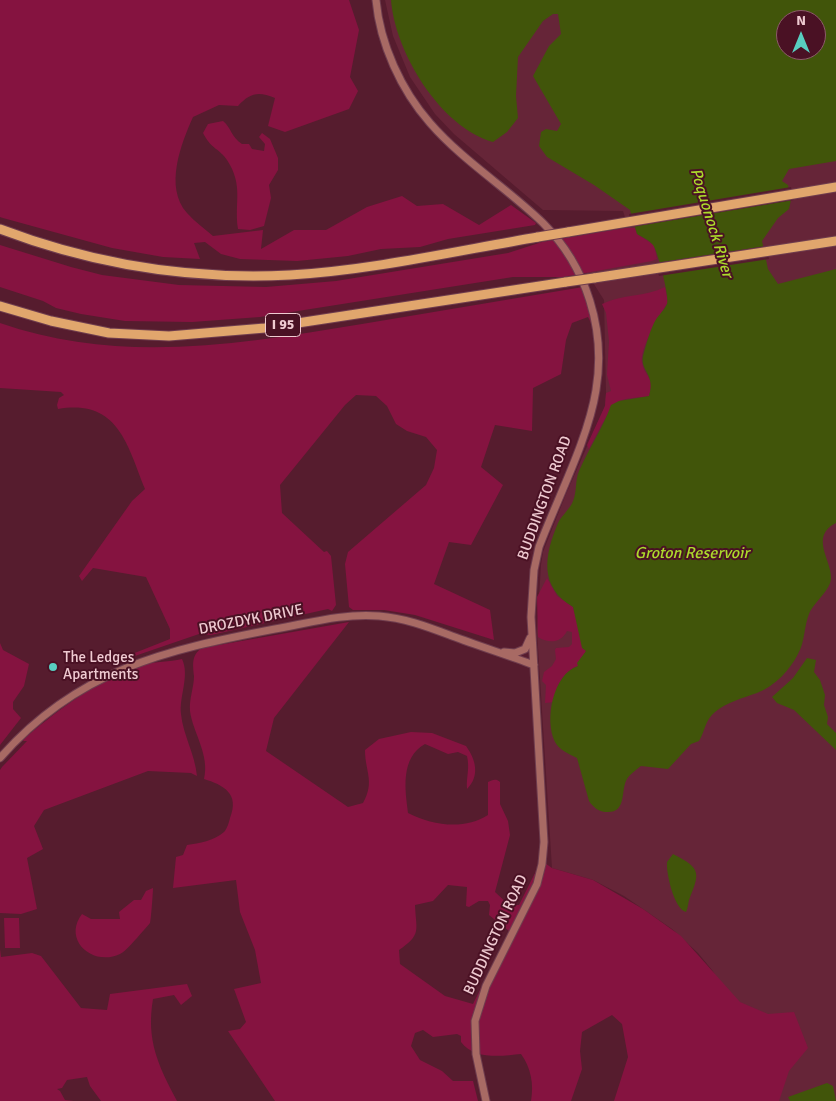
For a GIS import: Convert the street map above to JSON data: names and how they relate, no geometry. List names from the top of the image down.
{
  "streets": {
    "highway": ["I 95"],
    "street": ["BUDDINGTON ROAD", "DROZDYK DRIVE"]
  },
  "crossings": [
    ["BUDDINGTON ROAD", "DROZDYK DRIVE"]
  ],
  "water": ["Poquonock River", "Groton Reservoir"],
  "places": ["The Ledges Apartments"],
  "north": "top"
}
